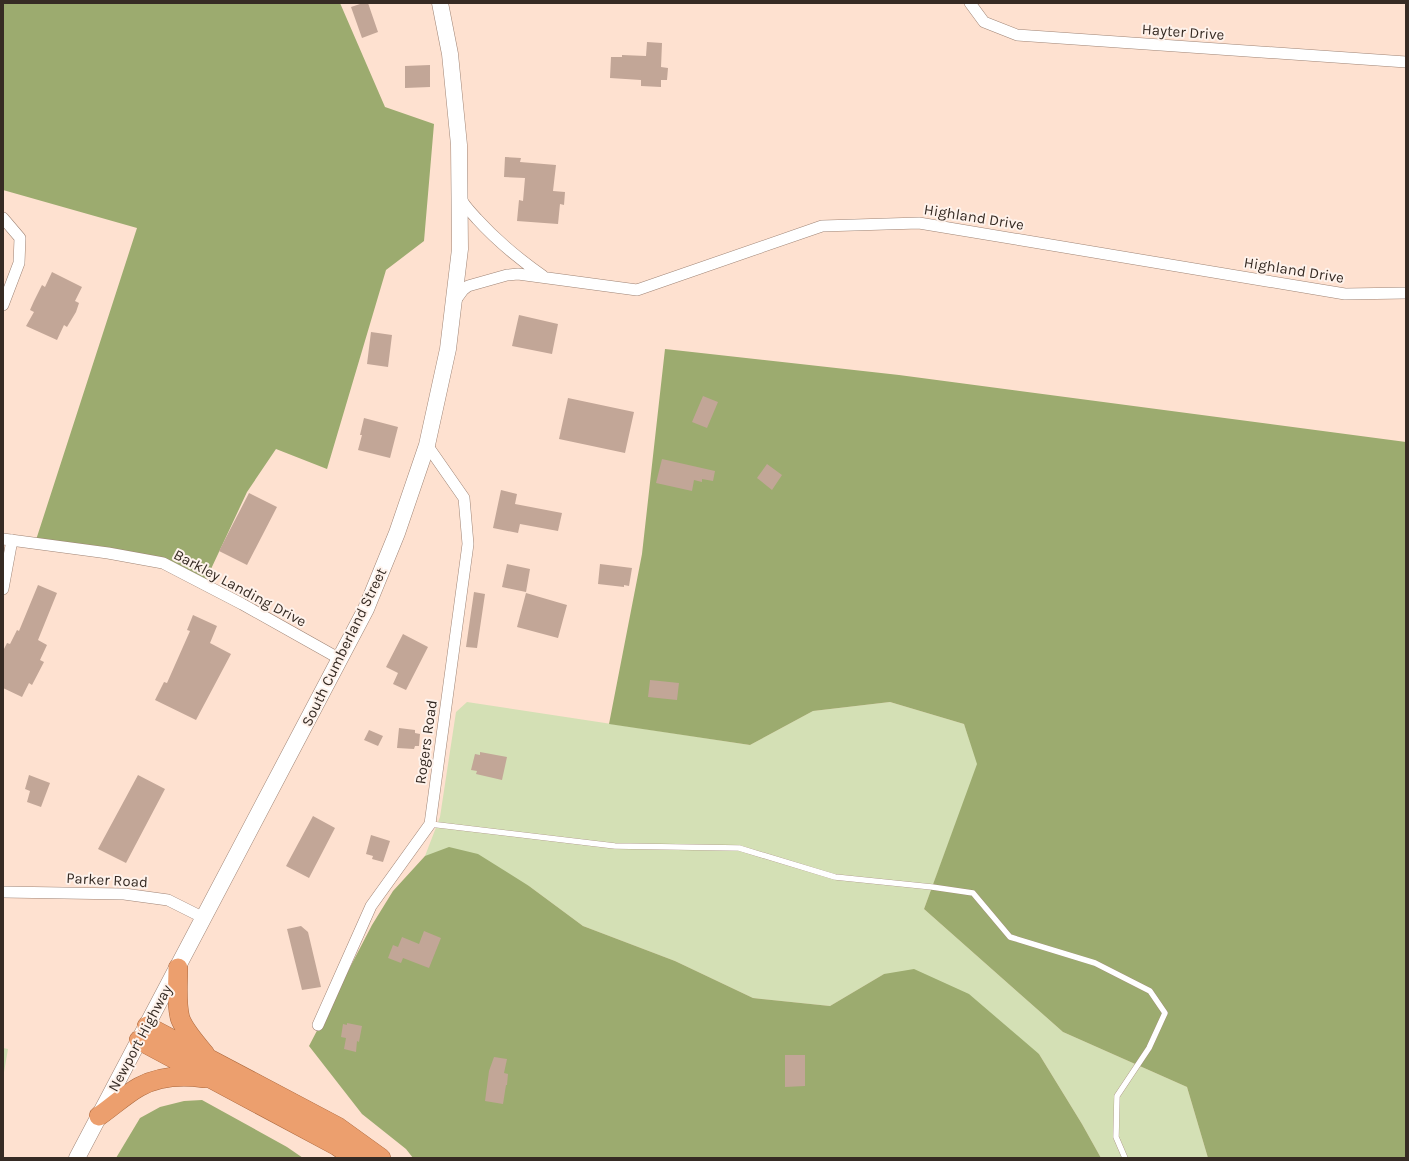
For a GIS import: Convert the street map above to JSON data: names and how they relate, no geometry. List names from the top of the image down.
{
  "streets": {
    "main road": ["South Cumberland Street", "Newport Highway"],
    "street": [
      "Hayter Drive",
      "Highland Drive",
      "Barkley Landing Drive",
      "Rogers Road",
      "Parker Road"
    ]
  },
  "crossings": [
    ["Highland Drive", "South Cumberland Street"],
    ["Barkley Landing Drive", "South Cumberland Street"],
    ["South Cumberland Street", "Rogers Road"],
    ["South Cumberland Street", "Parker Road"],
    ["South Cumberland Street", "Newport Highway"],
    ["Parker Road", "Newport Highway"]
  ]
}
